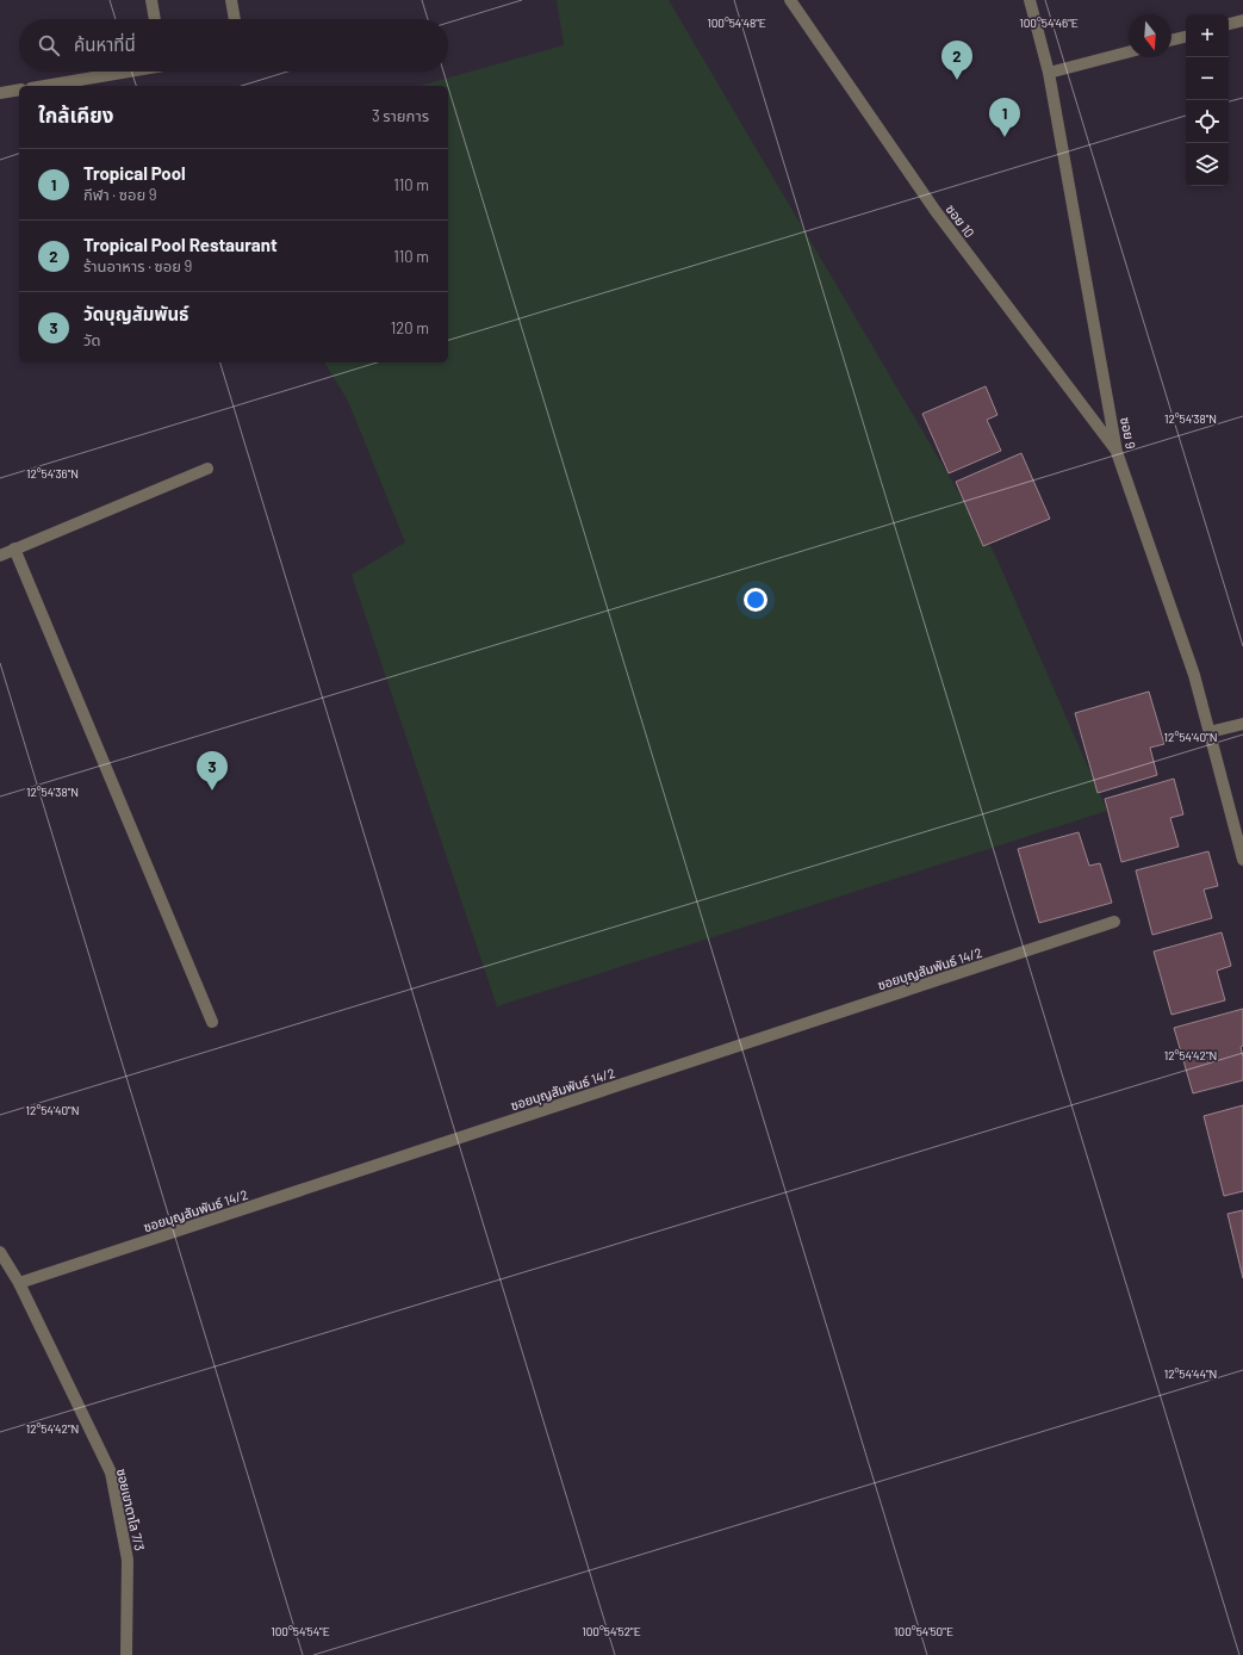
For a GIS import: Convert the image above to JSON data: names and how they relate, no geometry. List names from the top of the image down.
{
  "streets": {
    "street": [
      "ซอย 10",
      "ซอย 9",
      "ซอยบุญสัมพันธ์ 14/2",
      "ซอยเขาตาโล 7/3"
    ]
  },
  "crossings": [
    ["ซอย 10", "ซอย 9"],
    ["ซอยบุญสัมพันธ์ 14/2", "ซอยเขาตาโล 7/3"]
  ],
  "north": "bottom",
  "page": {
    "map_buttons": ["+", "−"],
    "search": "ค้นหาที่นี่",
    "pins": ["2", "1", "3"],
    "heading": ["ใกล้เคียง", "3 รายการ"],
    "list": [
      {
        "mark": "1",
        "name": "Tropical Pool",
        "note": "กีฬา · ซอย 9",
        "value": "110 m"
      },
      {
        "mark": "2",
        "name": "Tropical Pool Restaurant",
        "note": "ร้านอาหาร · ซอย 9",
        "value": "110 m"
      },
      {
        "mark": "3",
        "name": "วัดบุญสัมพันธ์",
        "note": "วัด",
        "value": "120 m"
      }
    ]
  },
  "coordinates": [
    "100°54'48\"E",
    "100°54'46\"E",
    "12°54'38\"N",
    "12°54'36\"N",
    "12°54'40\"N",
    "12°54'42\"N",
    "12°54'44\"N",
    "100°54'54\"E",
    "100°54'52\"E",
    "100°54'50\"E"
  ]
}
